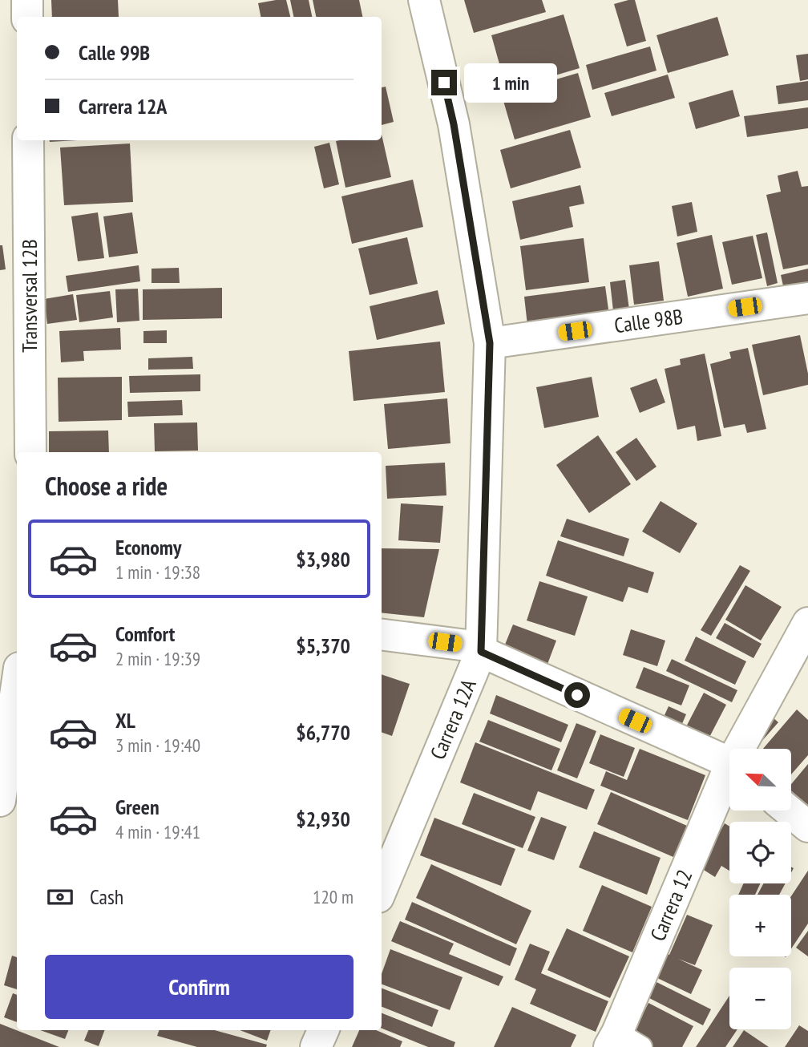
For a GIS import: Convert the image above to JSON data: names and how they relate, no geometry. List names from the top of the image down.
{
  "streets": {
    "street": [
      "Transversal 12B",
      "Calle 98B",
      "Carrera 12A",
      "Carrera 12"
    ]
  },
  "crossings": [
    ["Calle 98B", "Carrera 12A"]
  ],
  "north": "top left",
  "page": {
    "banner": ["Calle 99B", "Carrera 12A"],
    "bubble": "1 min",
    "heading": "Choose a ride",
    "list": [
      {
        "name": "Economy",
        "note": "1 min · 19:38",
        "value": "$3,980"
      },
      {
        "name": "Comfort",
        "note": "2 min · 19:39",
        "value": "$5,370"
      },
      {
        "name": "XL",
        "note": "3 min · 19:40",
        "value": "$6,770"
      },
      {
        "name": "Green",
        "note": "4 min · 19:41",
        "value": "$2,930"
      }
    ],
    "map_buttons": ["+", "−"],
    "pay": ["Cash", "120 m"],
    "buttons": "Confirm"
  }
}
